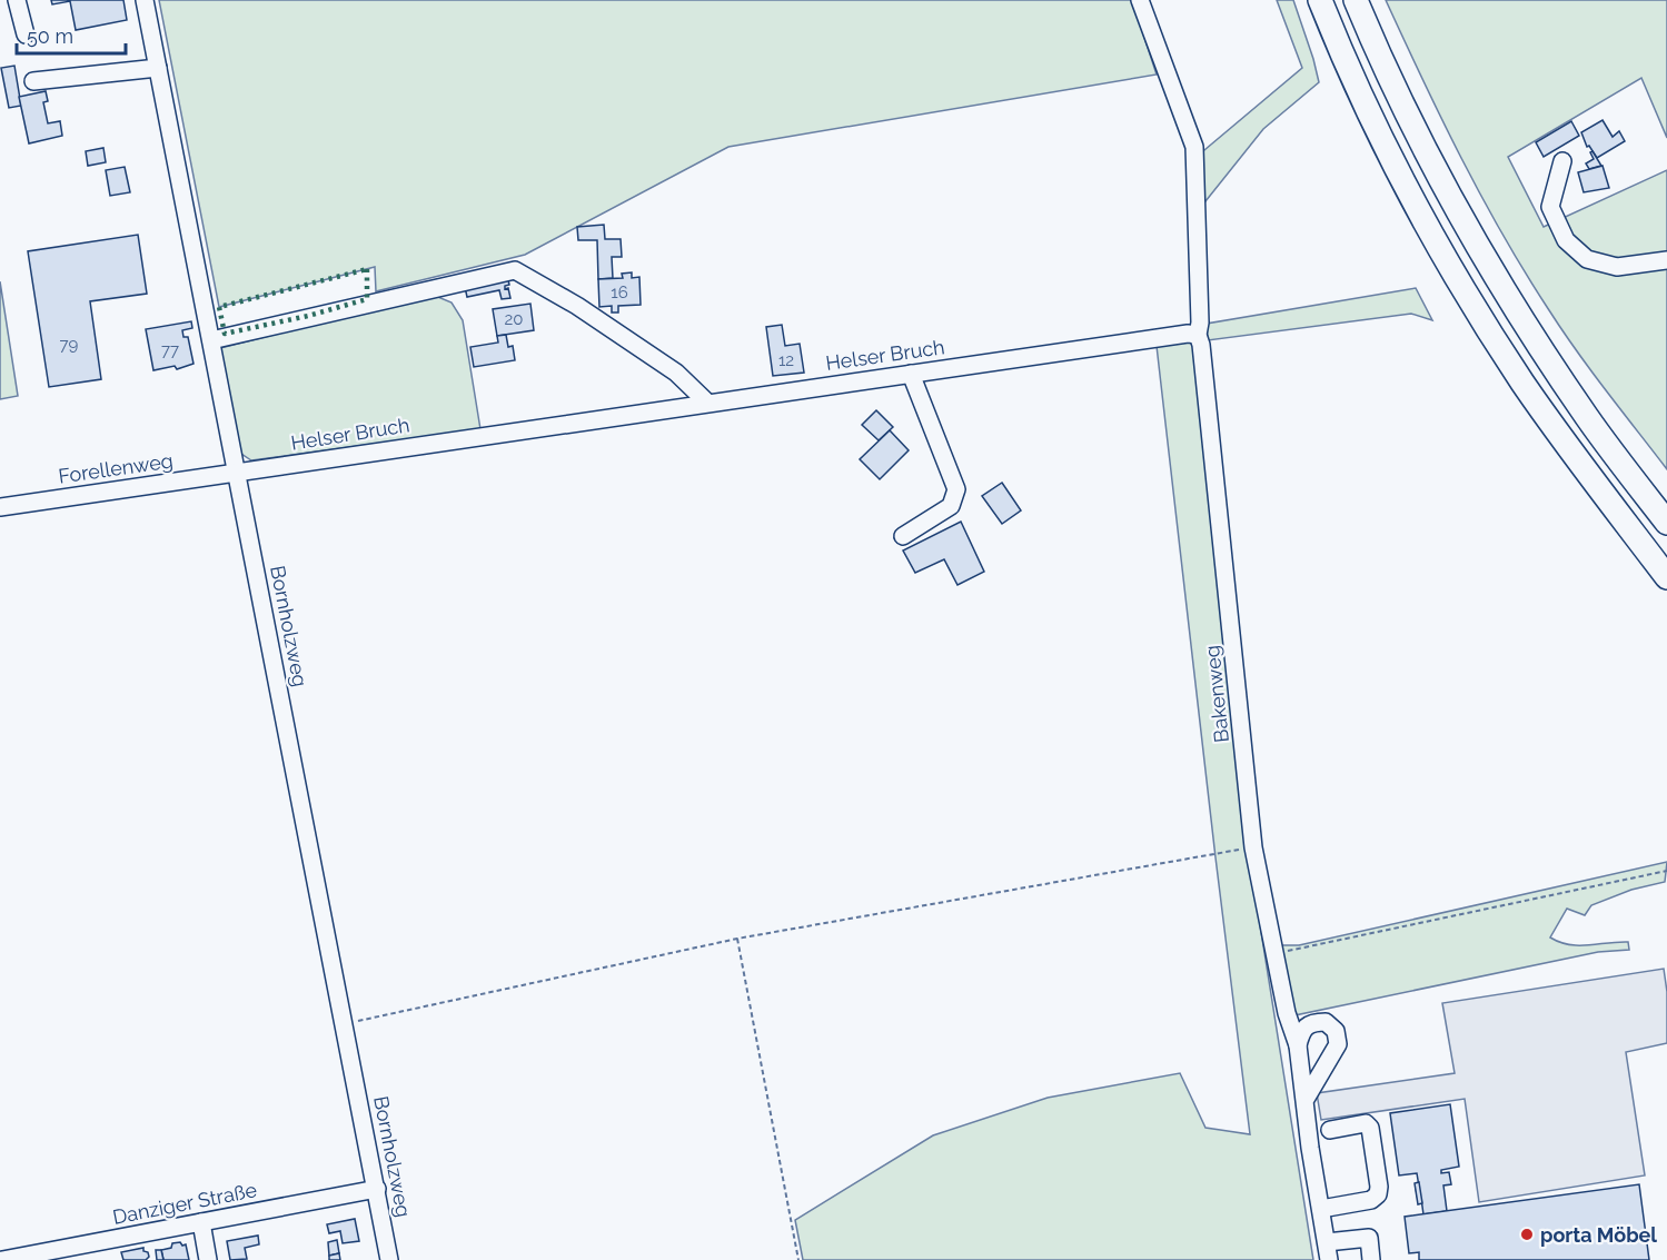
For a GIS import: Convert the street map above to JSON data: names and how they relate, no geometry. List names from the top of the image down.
{
  "streets": {
    "street": [
      "Helser Bruch",
      "Forellenweg",
      "Bornholzweg",
      "Bakenweg",
      "Danziger Straße"
    ]
  },
  "crossings": [
    ["Helser Bruch", "Forellenweg"],
    ["Helser Bruch", "Bornholzweg"],
    ["Helser Bruch", "Bakenweg"],
    ["Forellenweg", "Bornholzweg"],
    ["Bornholzweg", "Danziger Straße"]
  ],
  "places": ["porta Möbel"],
  "house_numbers": [
    "16",
    "20",
    "79",
    "77",
    "12"
  ],
  "scale_bar": "50 m"
}
